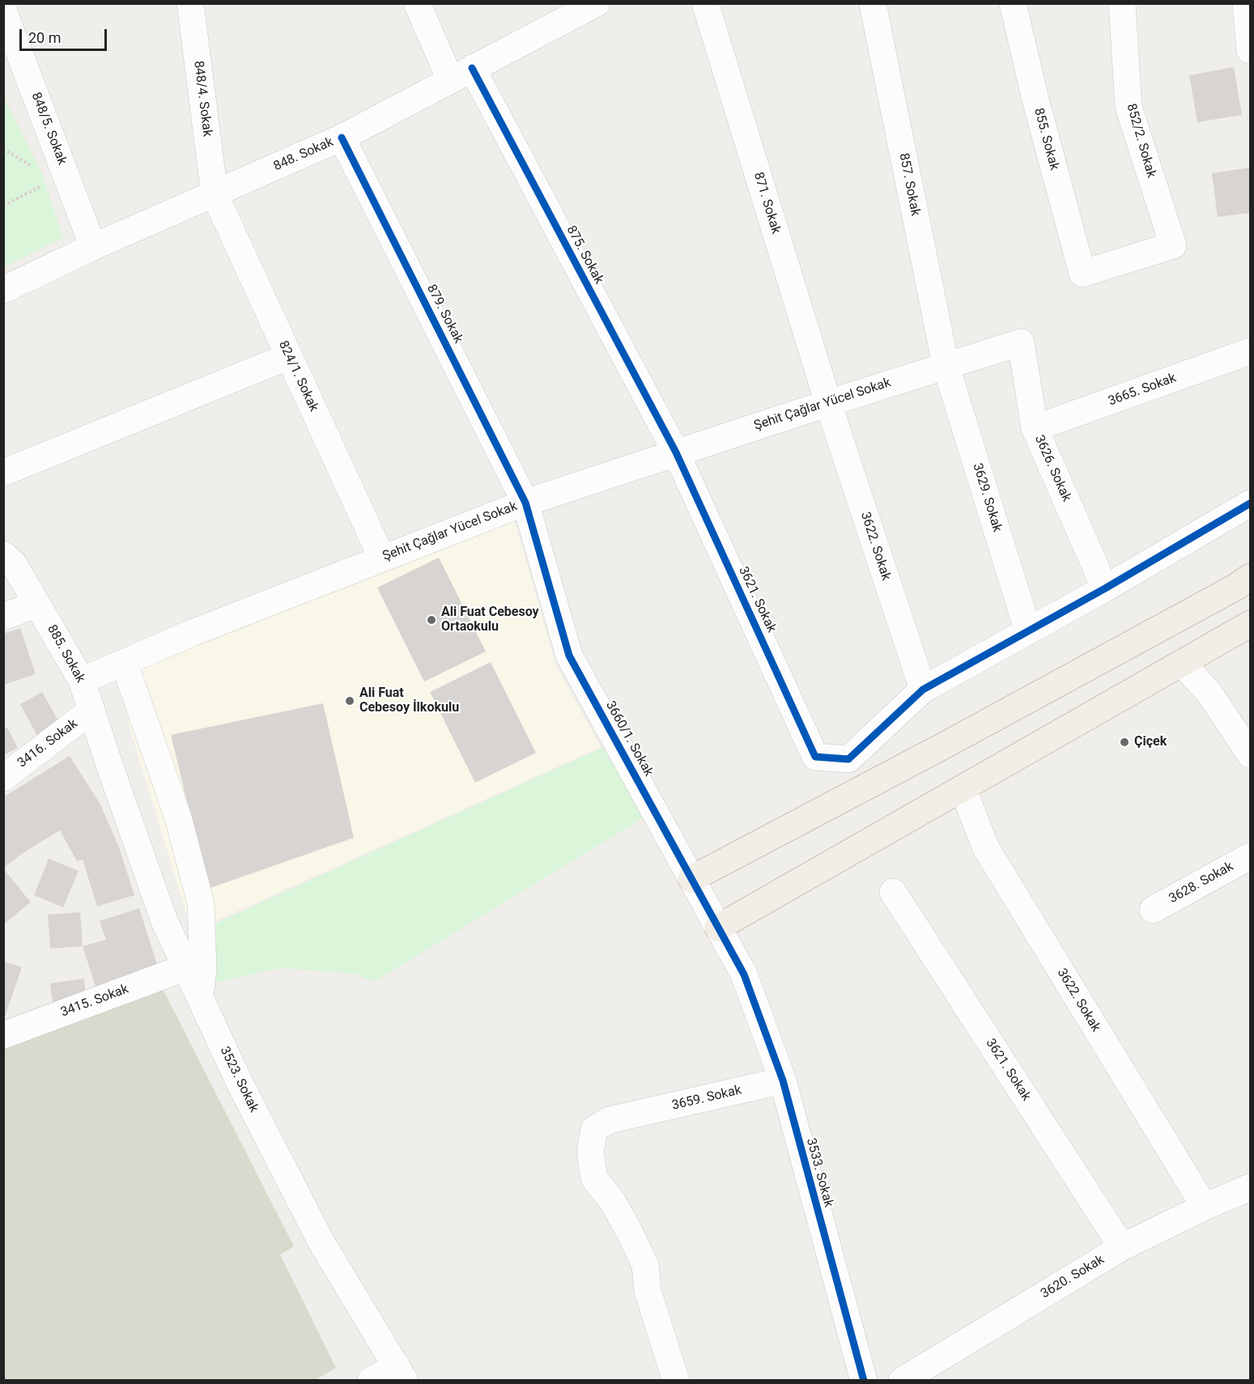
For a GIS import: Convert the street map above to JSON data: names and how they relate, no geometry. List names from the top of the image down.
{
  "streets": {
    "street": [
      "848/4. Sokak",
      "848/5. Sokak",
      "855. Sokak",
      "852/2. Sokak",
      "848. Sokak",
      "857. Sokak",
      "871. Sokak",
      "875. Sokak",
      "879. Sokak",
      "824/1. Sokak",
      "3665. Sokak",
      "Şehit Çağlar Yücel Sokak",
      "3626. Sokak",
      "3629. Sokak",
      "3622. Sokak",
      "3621. Sokak",
      "885. Sokak",
      "3660/1. Sokak",
      "3416. Sokak",
      "3628. Sokak",
      "3415. Sokak",
      "3523. Sokak",
      "3659. Sokak",
      "3533. Sokak",
      "3620. Sokak"
    ]
  },
  "crossings": [
    ["848/4. Sokak", "848. Sokak"],
    ["848/4. Sokak", "824/1. Sokak"],
    ["848/5. Sokak", "848. Sokak"],
    ["855. Sokak", "852/2. Sokak"],
    ["848. Sokak", "875. Sokak"],
    ["848. Sokak", "879. Sokak"],
    ["848. Sokak", "824/1. Sokak"],
    ["857. Sokak", "Şehit Çağlar Yücel Sokak"],
    ["857. Sokak", "3629. Sokak"],
    ["871. Sokak", "Şehit Çağlar Yücel Sokak"],
    ["871. Sokak", "3622. Sokak"],
    ["875. Sokak", "Şehit Çağlar Yücel Sokak"],
    ["875. Sokak", "3621. Sokak"],
    ["879. Sokak", "Şehit Çağlar Yücel Sokak"],
    ["879. Sokak", "3660/1. Sokak"],
    ["824/1. Sokak", "Şehit Çağlar Yücel Sokak"],
    ["3665. Sokak", "3626. Sokak"],
    ["Şehit Çağlar Yücel Sokak", "3626. Sokak"],
    ["Şehit Çağlar Yücel Sokak", "3629. Sokak"],
    ["Şehit Çağlar Yücel Sokak", "3622. Sokak"],
    ["Şehit Çağlar Yücel Sokak", "3621. Sokak"],
    ["Şehit Çağlar Yücel Sokak", "885. Sokak"],
    ["Şehit Çağlar Yücel Sokak", "3660/1. Sokak"],
    ["3622. Sokak", "3621. Sokak"],
    ["3622. Sokak", "3620. Sokak"],
    ["3621. Sokak", "3620. Sokak"],
    ["885. Sokak", "3416. Sokak"],
    ["885. Sokak", "3523. Sokak"],
    ["3660/1. Sokak", "3533. Sokak"],
    ["3415. Sokak", "3523. Sokak"],
    ["3659. Sokak", "3533. Sokak"]
  ],
  "places": ["Ali Fuat Cebesoy Ortaokulu", "Ali Fuat Cebesoy İlkokulu", "Çiçek"],
  "scale_bar": "20 m"
}
